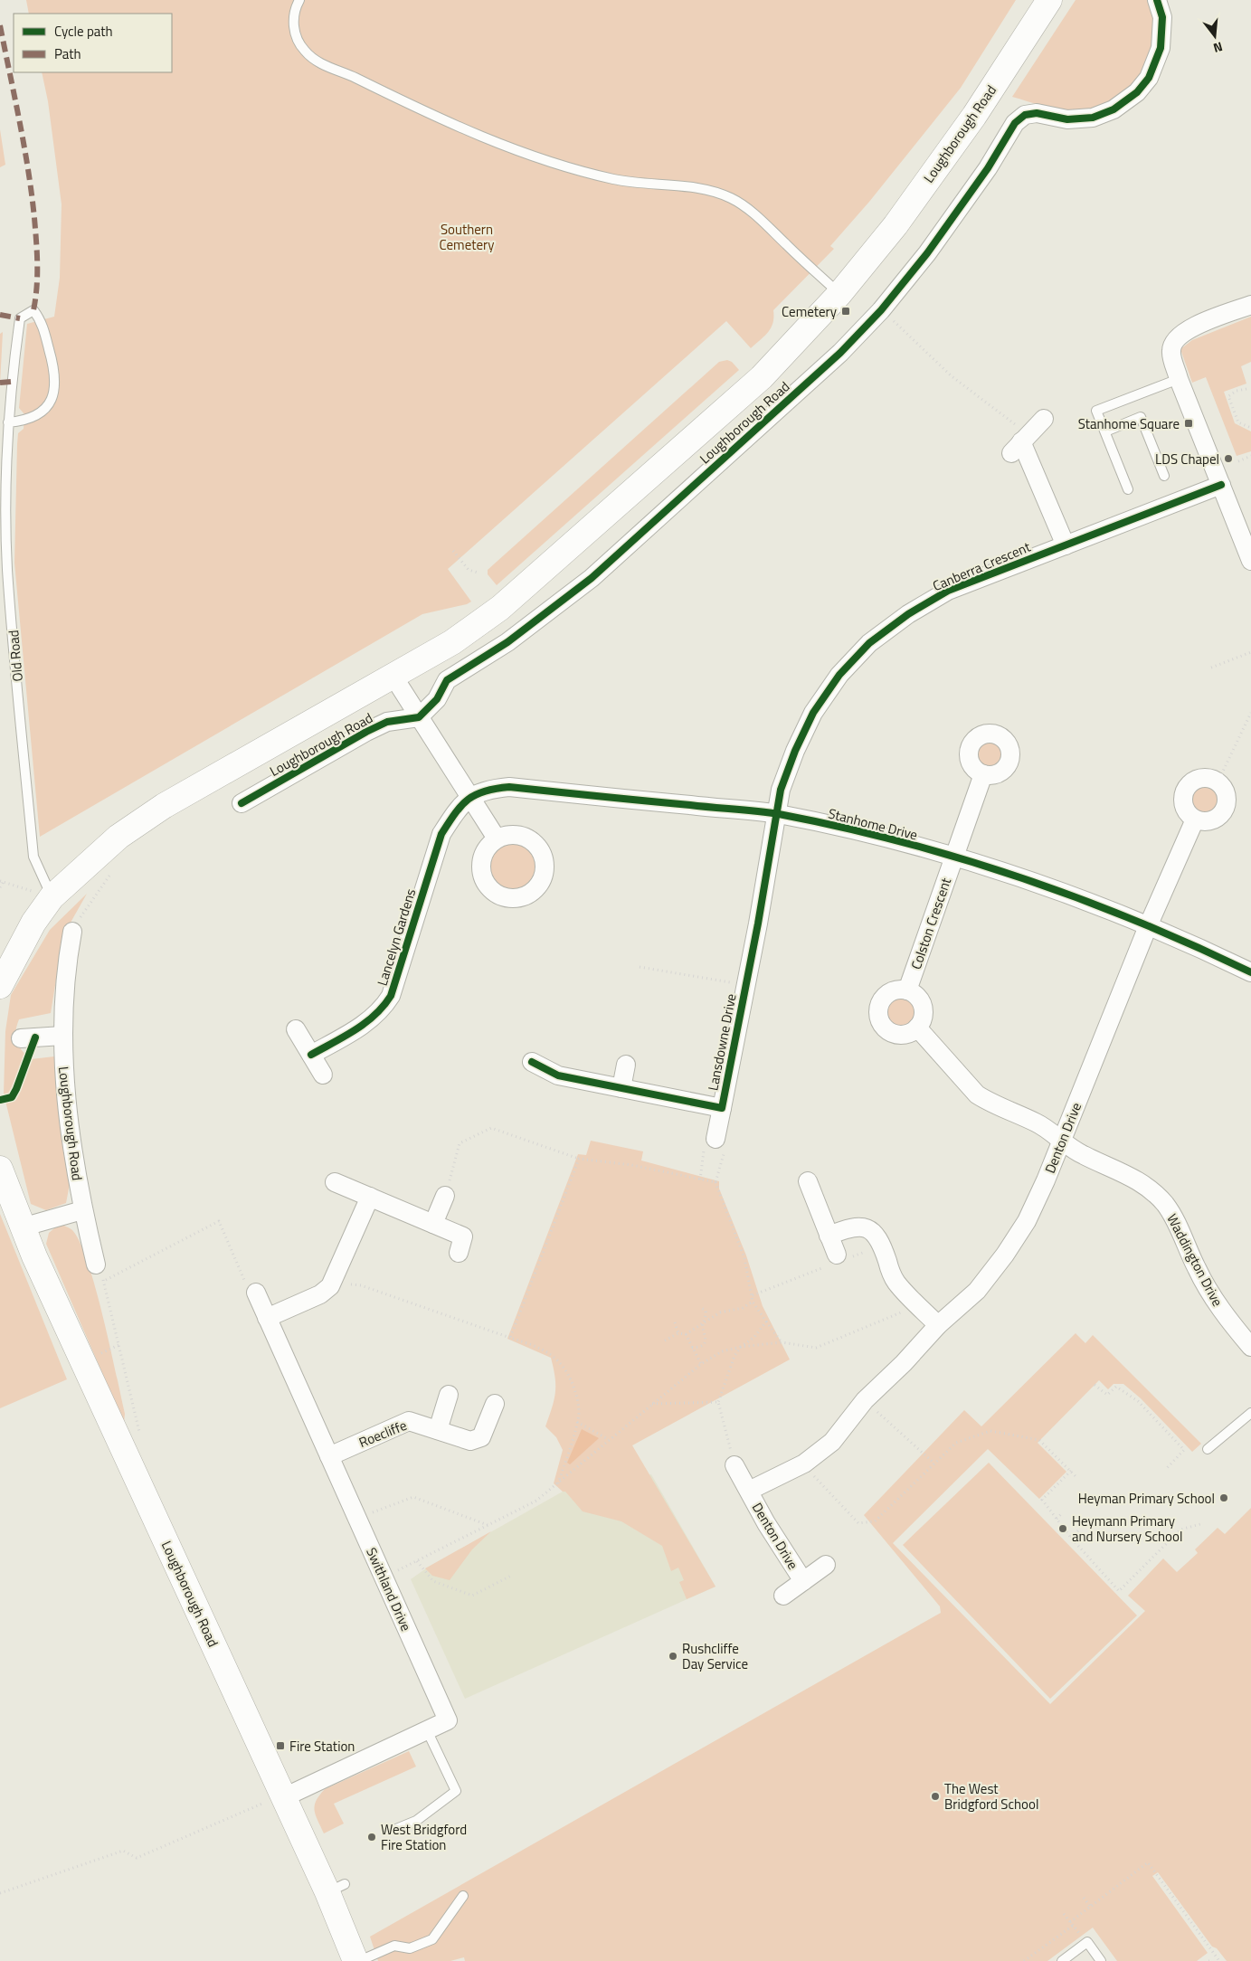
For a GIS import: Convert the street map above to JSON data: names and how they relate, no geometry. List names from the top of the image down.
{
  "streets": {
    "main road": ["Loughborough Road"],
    "street": [
      "Canberra Crescent",
      "Stanhome Drive",
      "Colston Crescent",
      "Lancelyn Gardens",
      "Lansdowne Drive",
      "Denton Drive",
      "Waddington Drive",
      "Roecliffe",
      "Swithland Drive"
    ],
    "lane": ["Old Road"]
  },
  "crossings": [
    ["Loughborough Road", "Old Road"],
    ["Loughborough Road", "Swithland Drive"],
    ["Canberra Crescent", "Stanhome Drive"],
    ["Canberra Crescent", "Lansdowne Drive"],
    ["Stanhome Drive", "Colston Crescent"],
    ["Stanhome Drive", "Lancelyn Gardens"],
    ["Stanhome Drive", "Lansdowne Drive"],
    ["Stanhome Drive", "Denton Drive"],
    ["Denton Drive", "Waddington Drive"],
    ["Roecliffe", "Swithland Drive"]
  ],
  "parks": ["Southern Cemetery"],
  "places": {
    "transit": ["Cemetery", "Stanhome Square", "Fire Station"],
    "other": [
      "LDS Chapel",
      "Heyman Primary School",
      "Heymann Primary and Nursery School",
      "Rushcliffe Day Service",
      "The West Bridgford School",
      "West Bridgford Fire Station"
    ]
  },
  "legend": ["Cycle path", "Path"],
  "north": "bottom"
}
